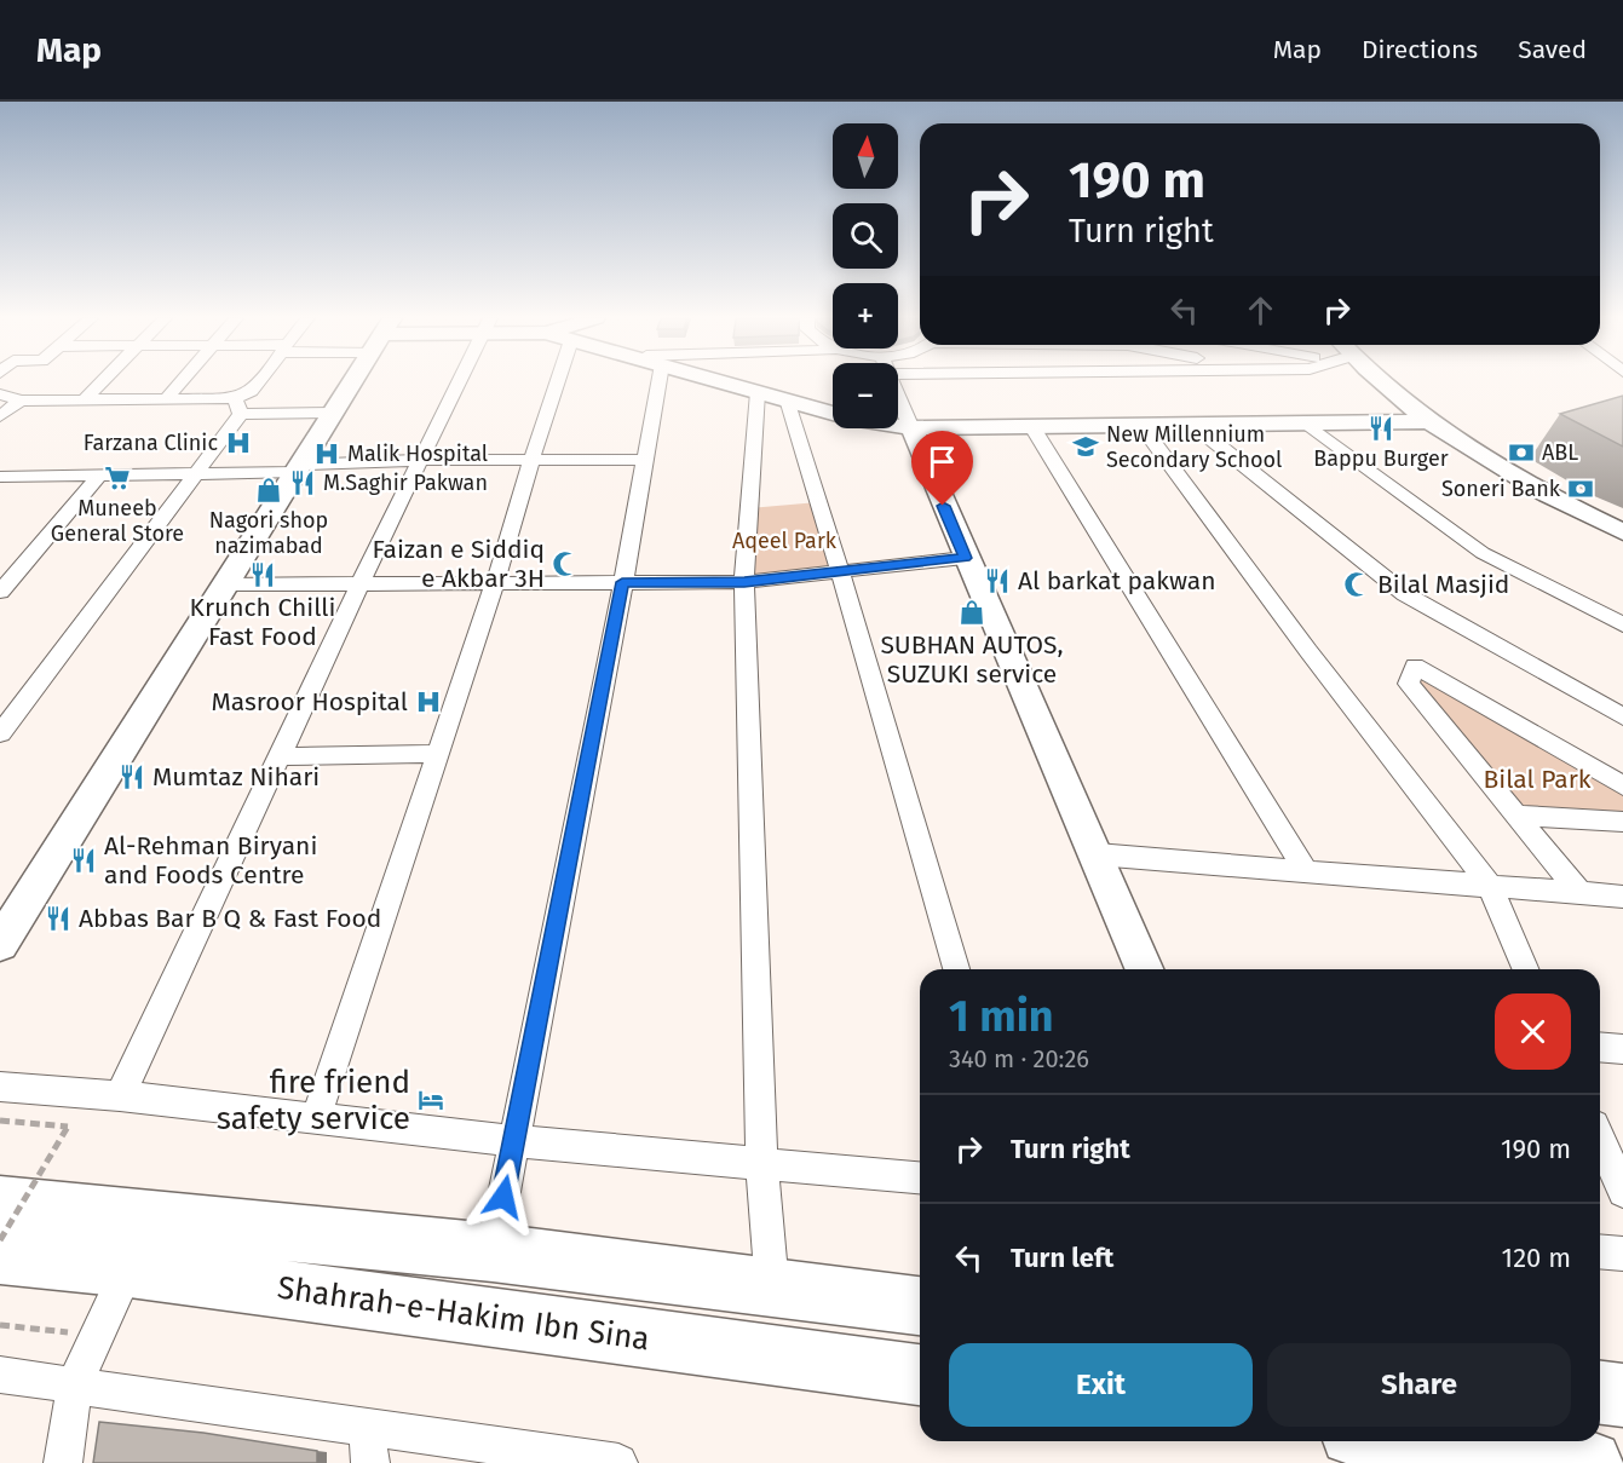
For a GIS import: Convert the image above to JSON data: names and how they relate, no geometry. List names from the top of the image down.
{
  "streets": {
    "highway": ["Shahrah-e-Hakim Ibn Sina"]
  },
  "parks": ["Aqeel Park", "Bilal Park"],
  "places": {
    "restaurant": [
      "Bappu Burger",
      "M.Saghir Pakwan",
      "Krunch Chilli Fast Food",
      "Al barkat pakwan",
      "Mumtaz Nihari",
      "Al-Rehman Biryani and Foods Centre",
      "Abbas Bar B Q & Fast Food"
    ],
    "hospital": ["Farzana Clinic", "Malik Hospital", "Masroor Hospital"],
    "school or university": ["New Millennium Secondary School"],
    "bank": ["ABL", "Soneri Bank"],
    "supermarket": ["Muneeb General Store"],
    "shop": ["Nagori shop nazimabad", "SUBHAN AUTOS, SUZUKI service"],
    "mosque": ["Faizan e Siddiq e Akbar 3H", "Bilal Masjid"],
    "hotel": ["fire friend safety service"]
  },
  "north": "top",
  "page": {
    "header": "Map",
    "nav": ["Map", "Directions", "Saved"],
    "map_buttons": ["+", "−"],
    "turn": ["190 m", "Turn right"],
    "heading": ["1 min", "340 m · 20:26"],
    "list": [
      {
        "name": "Turn right",
        "value": "190 m"
      },
      {
        "name": "Turn left",
        "value": "120 m"
      }
    ],
    "buttons": ["Exit", "Share"]
  }
}
